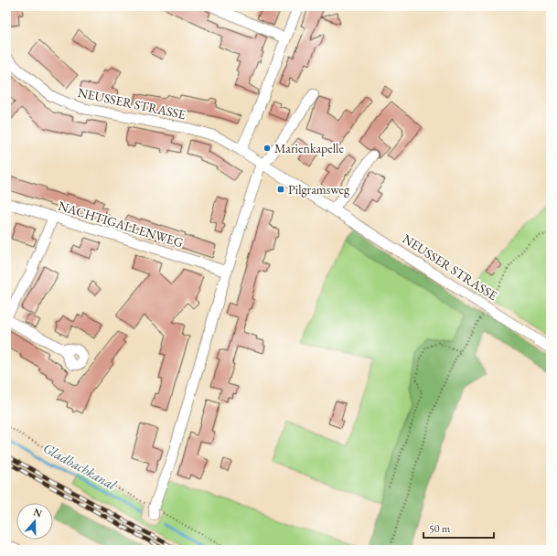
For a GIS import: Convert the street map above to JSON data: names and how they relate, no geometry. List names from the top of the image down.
{
  "streets": {
    "street": ["NEUSSER STRASSE", "NACHTIGALLENWEG"]
  },
  "water": ["Gladbachkanal"],
  "places": {
    "other": ["Marienkapelle"],
    "transit": ["Pilgramsweg"]
  },
  "scale_bar": "50 m",
  "north": "top"
}
